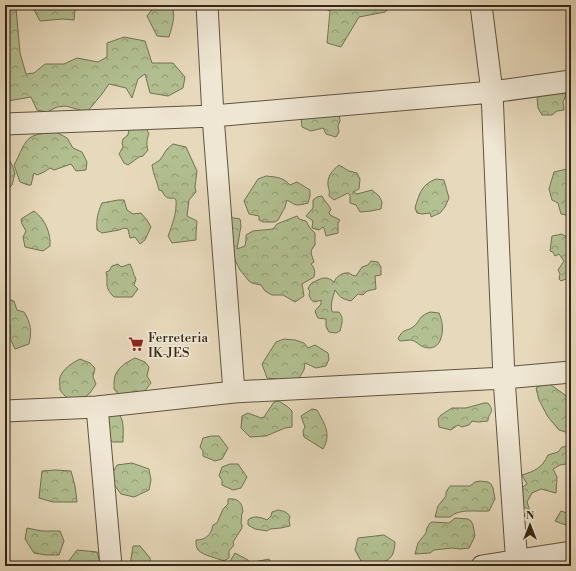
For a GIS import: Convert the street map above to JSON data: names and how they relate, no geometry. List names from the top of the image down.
{
  "places": {
    "supermarket": ["Ferreteria IK-JES"]
  },
  "north": "top"
}
